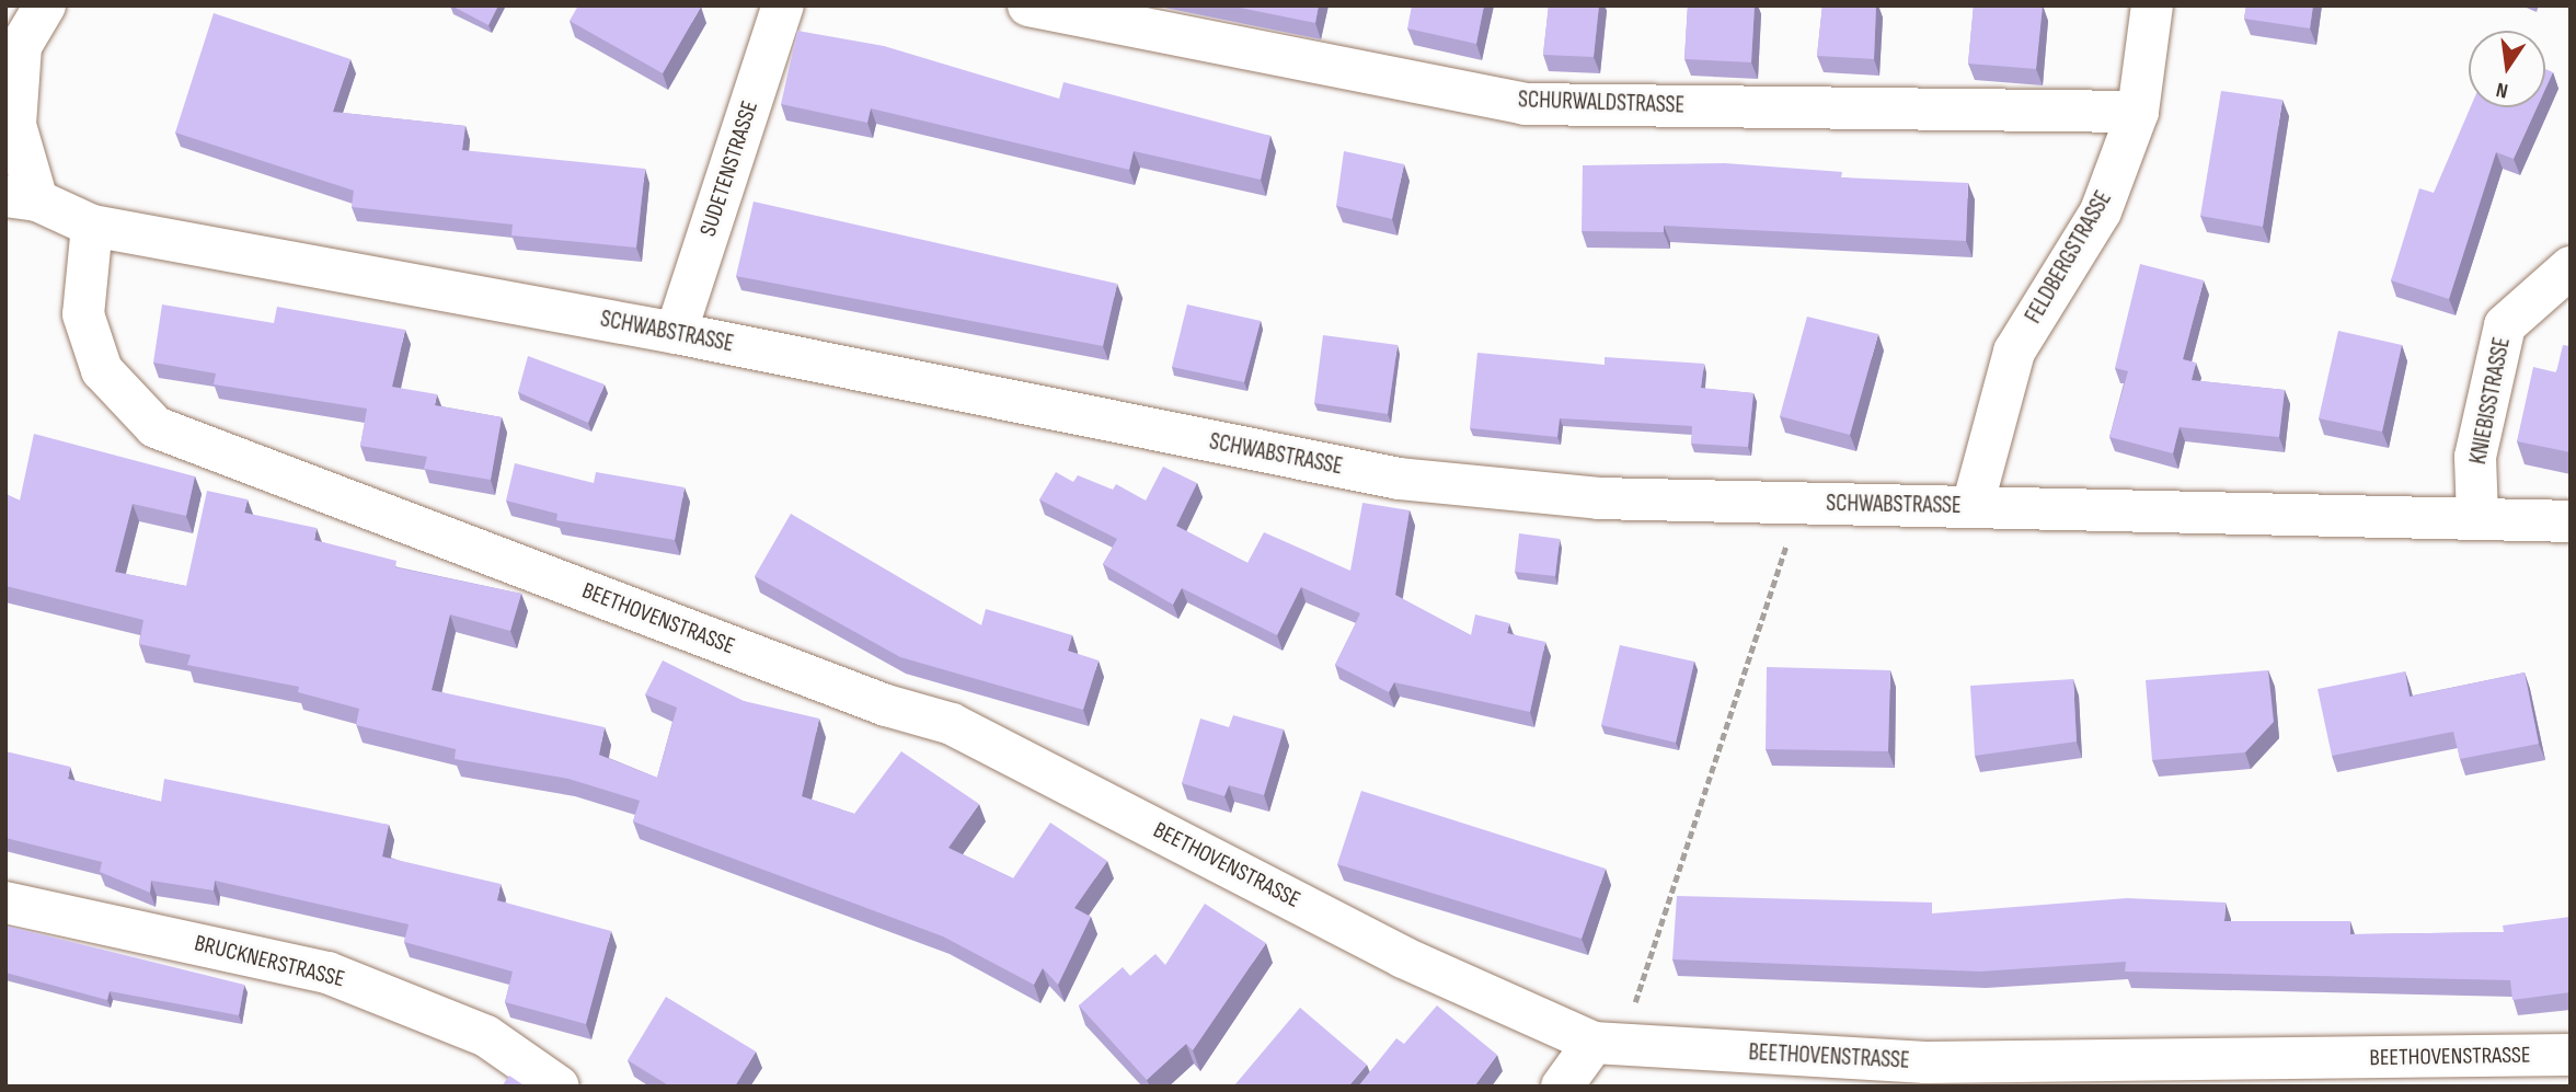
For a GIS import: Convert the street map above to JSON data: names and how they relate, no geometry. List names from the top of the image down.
{
  "streets": {
    "street": [
      "SCHURWALDSTRASSE",
      "SUDETENSTRASSE",
      "FELDBERGSTRASSE",
      "SCHWABSTRASSE",
      "KNIEBISSTRASSE",
      "BEETHOVENSTRASSE",
      "BRUCKNERSTRASSE"
    ]
  },
  "crossings": [
    ["SCHURWALDSTRASSE", "FELDBERGSTRASSE"],
    ["SUDETENSTRASSE", "SCHWABSTRASSE"],
    ["FELDBERGSTRASSE", "SCHWABSTRASSE"],
    ["SCHWABSTRASSE", "KNIEBISSTRASSE"],
    ["SCHWABSTRASSE", "BEETHOVENSTRASSE"]
  ],
  "north": "bottom"
}
